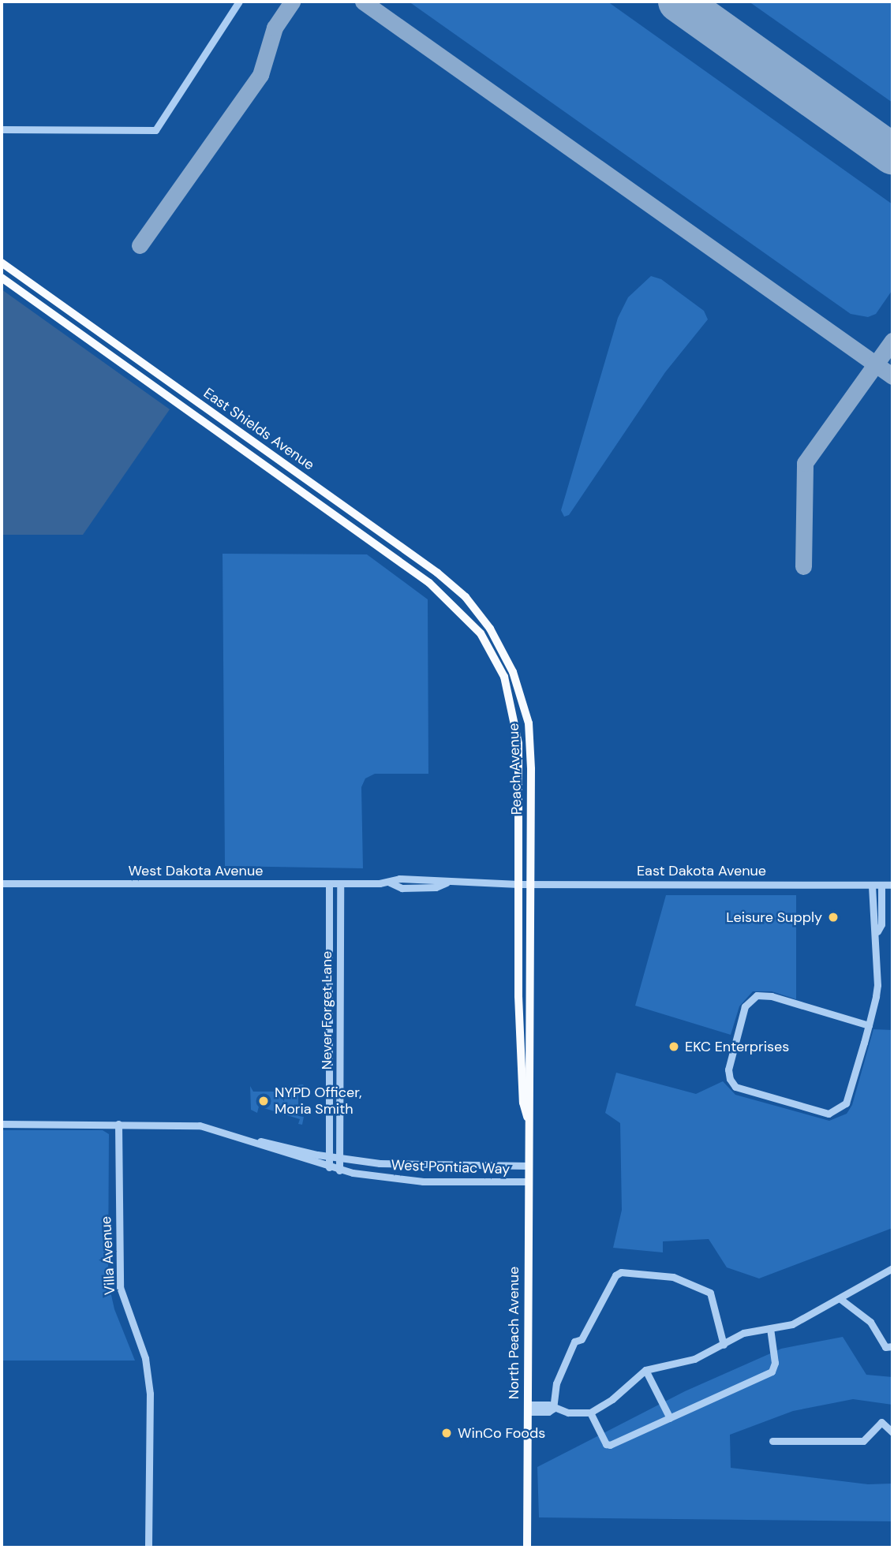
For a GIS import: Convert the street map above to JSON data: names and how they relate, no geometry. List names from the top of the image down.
{
  "streets": {
    "main road": ["East Shields Avenue", "Peach Avenue", "North Peach Avenue"],
    "street": [
      "West Dakota Avenue",
      "East Dakota Avenue",
      "Never Forget Lane",
      "West Pontiac Way",
      "Villa Avenue"
    ]
  },
  "crossings": [
    ["East Shields Avenue", "Peach Avenue"],
    ["East Shields Avenue", "West Dakota Avenue"],
    ["East Shields Avenue", "North Peach Avenue"],
    ["Peach Avenue", "West Dakota Avenue"],
    ["Peach Avenue", "East Dakota Avenue"],
    ["Peach Avenue", "North Peach Avenue"],
    ["West Dakota Avenue", "East Dakota Avenue"],
    ["West Dakota Avenue", "Never Forget Lane"],
    ["West Dakota Avenue", "North Peach Avenue"],
    ["East Dakota Avenue", "North Peach Avenue"],
    ["Never Forget Lane", "West Pontiac Way"],
    ["West Pontiac Way", "Villa Avenue"],
    ["West Pontiac Way", "North Peach Avenue"]
  ],
  "places": [
    "Leisure Supply",
    "EKC Enterprises",
    "NYPD Officer, Moria Smith",
    "WinCo Foods"
  ]
}
